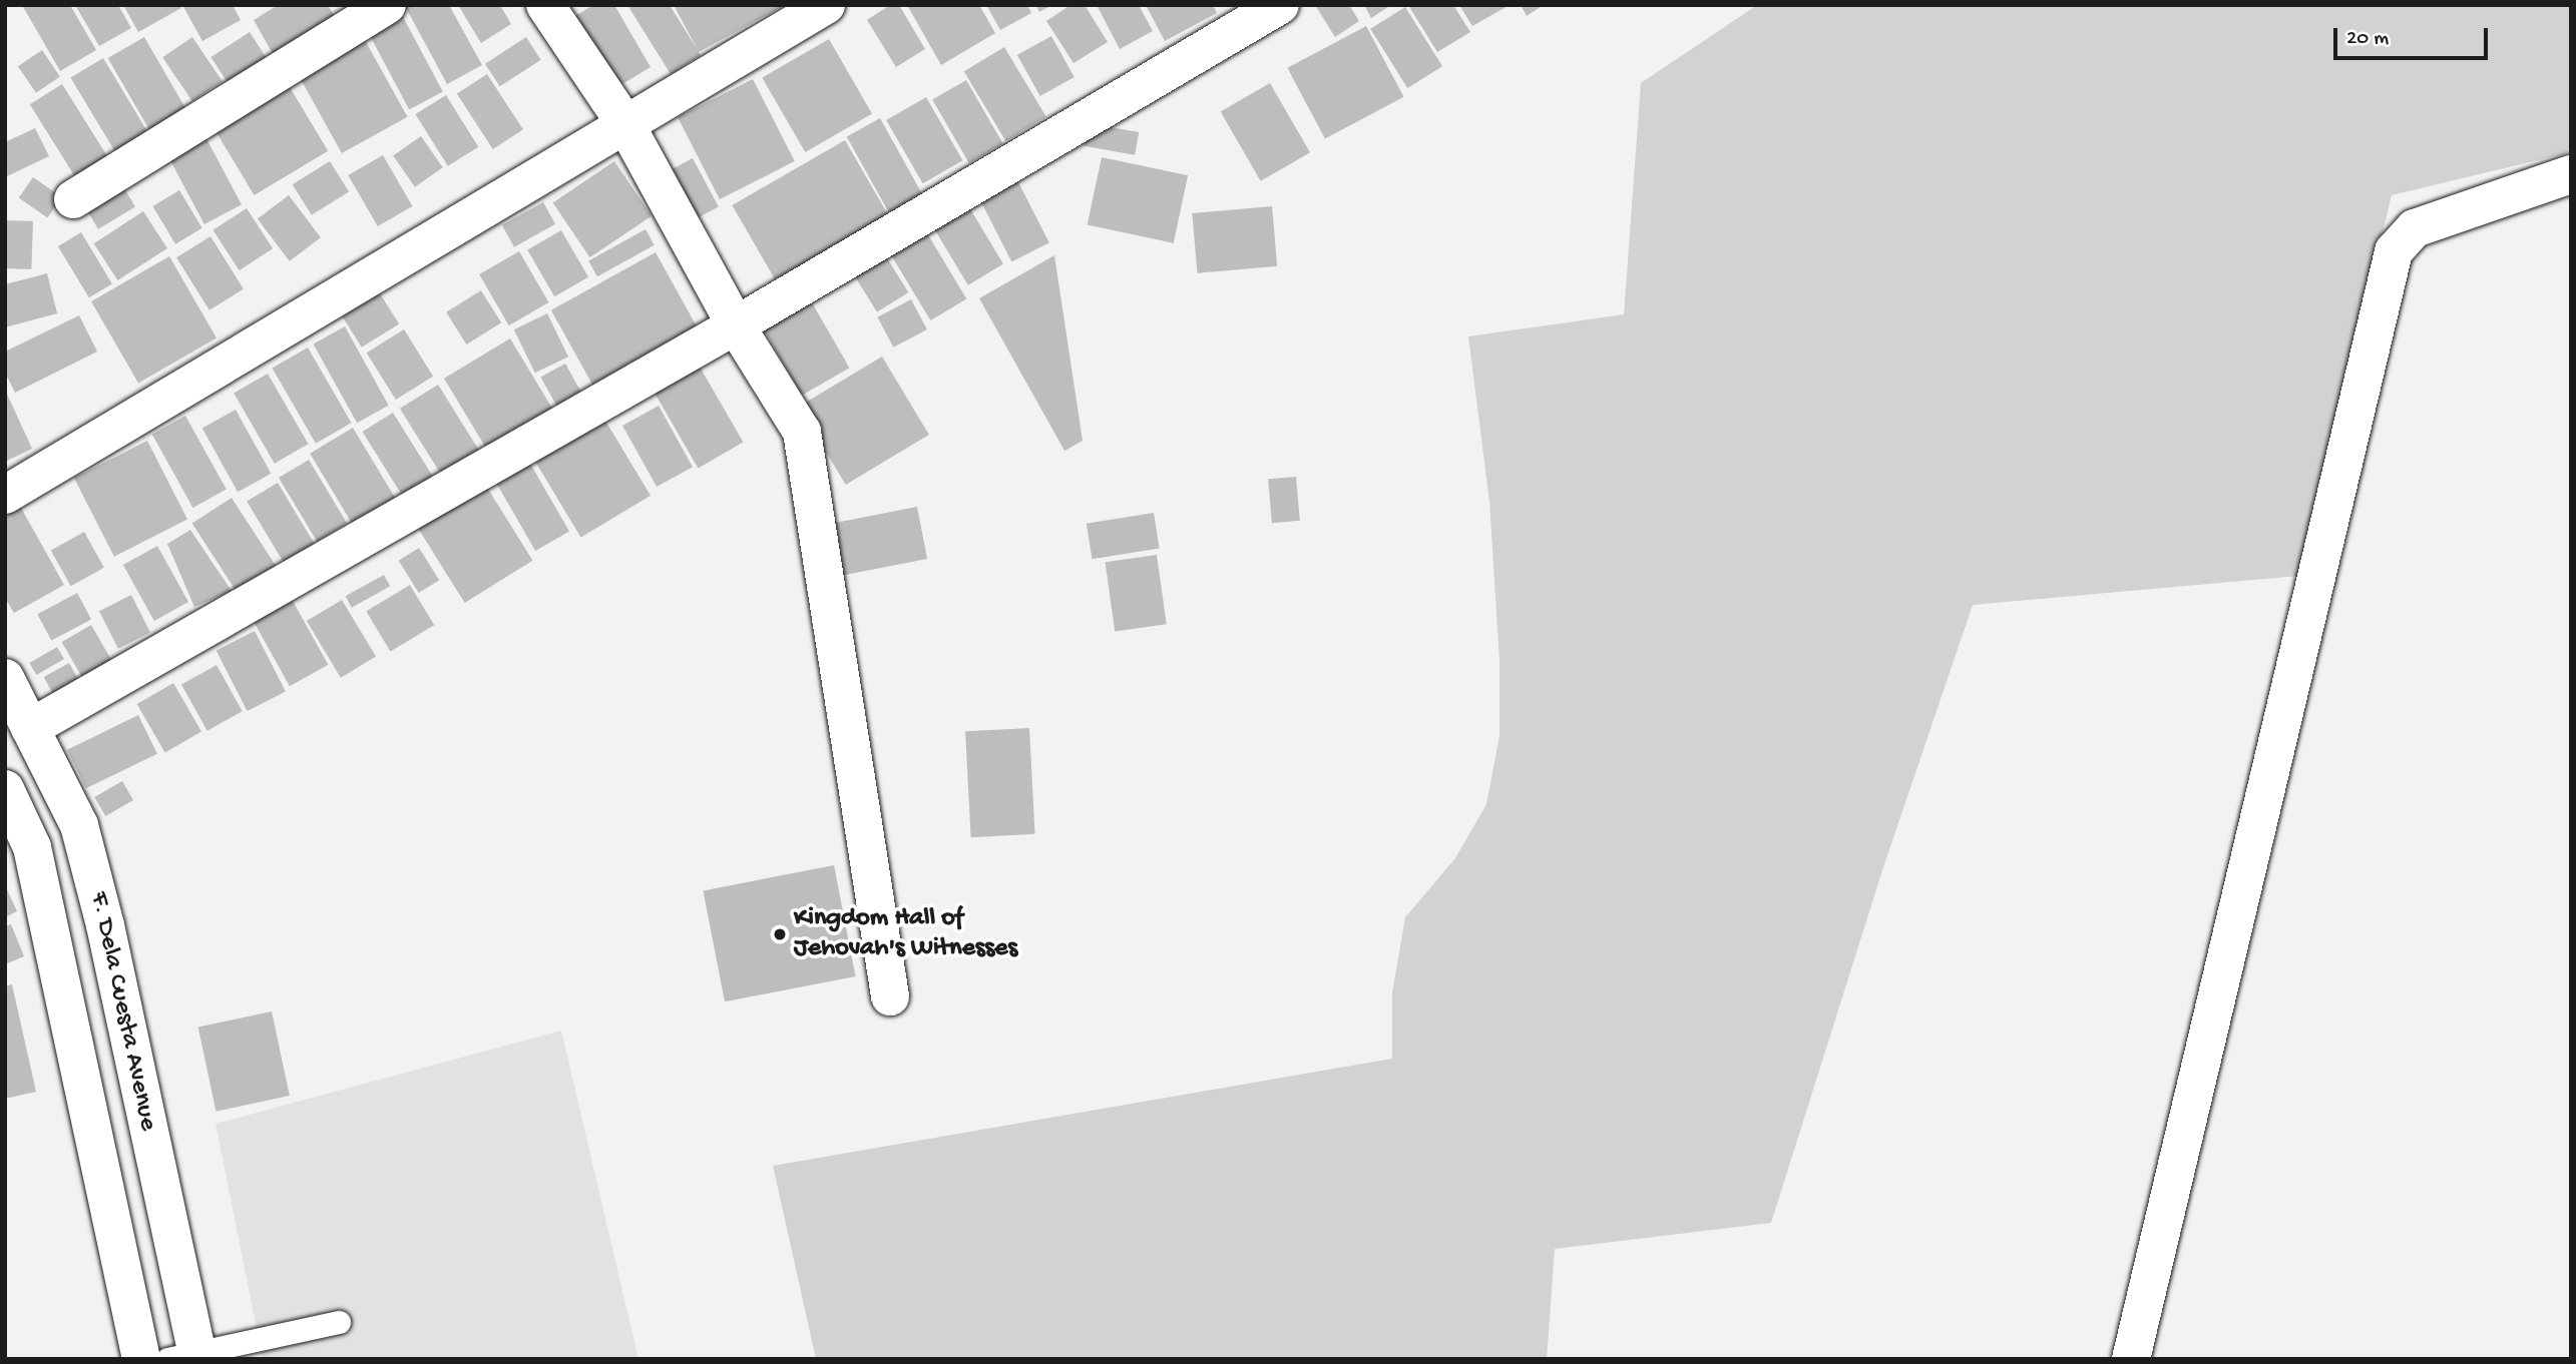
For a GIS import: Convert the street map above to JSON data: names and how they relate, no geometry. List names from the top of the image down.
{
  "streets": {
    "street": ["F. Dela Cuesta Avenue"]
  },
  "places": ["Kingdom Hall of Jehovah's Witnesses"],
  "scale_bar": "20 m"
}
